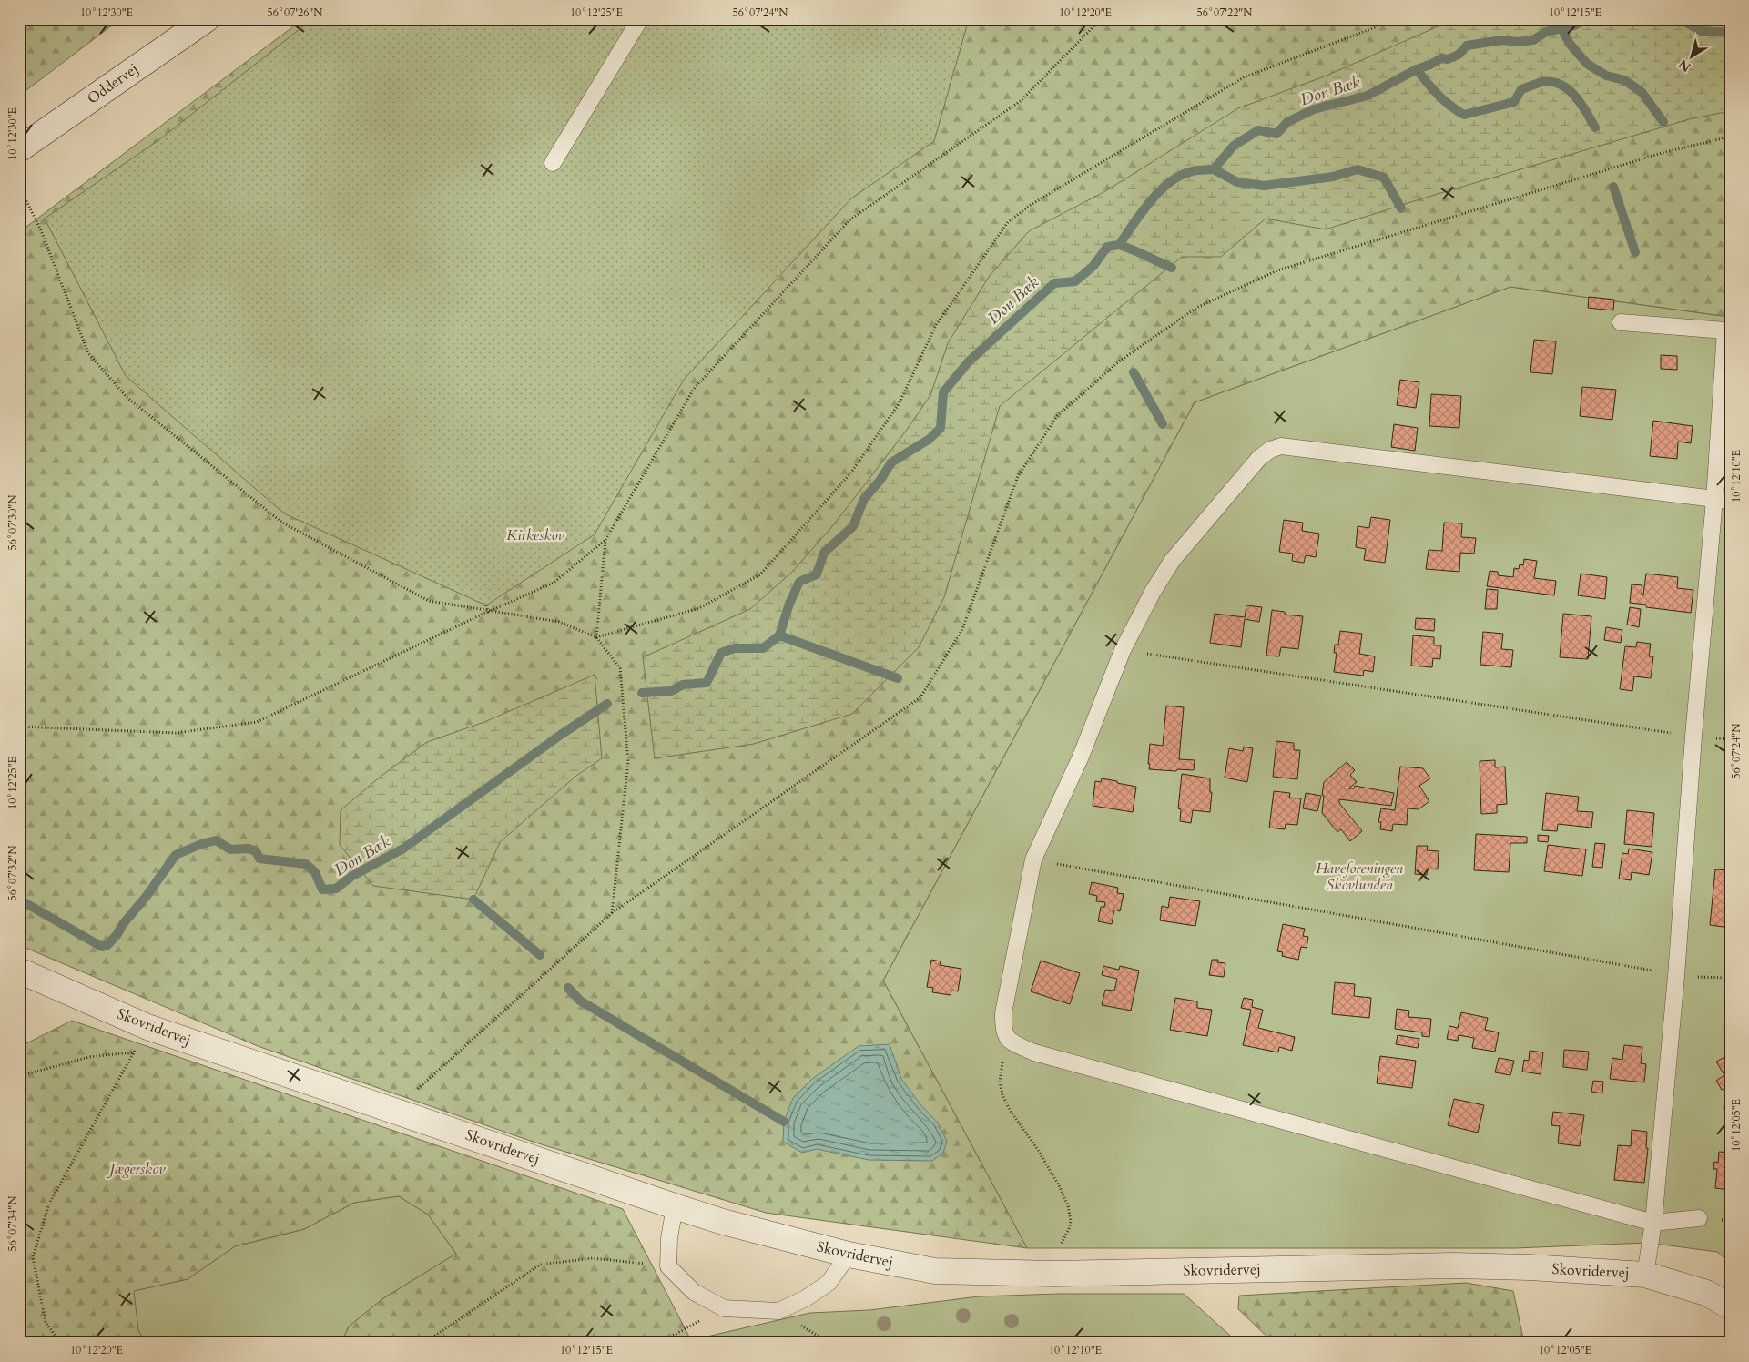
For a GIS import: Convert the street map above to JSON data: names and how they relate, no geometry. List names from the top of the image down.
{
  "streets": {
    "street": ["Oddervej", "Skovridervej"]
  },
  "water": ["Don Bæk"],
  "parks": ["Kirkeskov", "Haveforeningen Skovlunden", "Jægerskov"],
  "north": "bottom left",
  "coordinates": [
    "10°12'30\"E",
    "56°07'26\"N",
    "10°12'25\"E",
    "56°07'24\"N",
    "10°12'20\"E",
    "56°07'22\"N",
    "10°12'15\"E",
    "10°12'10\"E",
    "56°07'30\"N",
    "56°07'32\"N",
    "10°12'05\"E",
    "56°07'34\"N"
  ]
}
